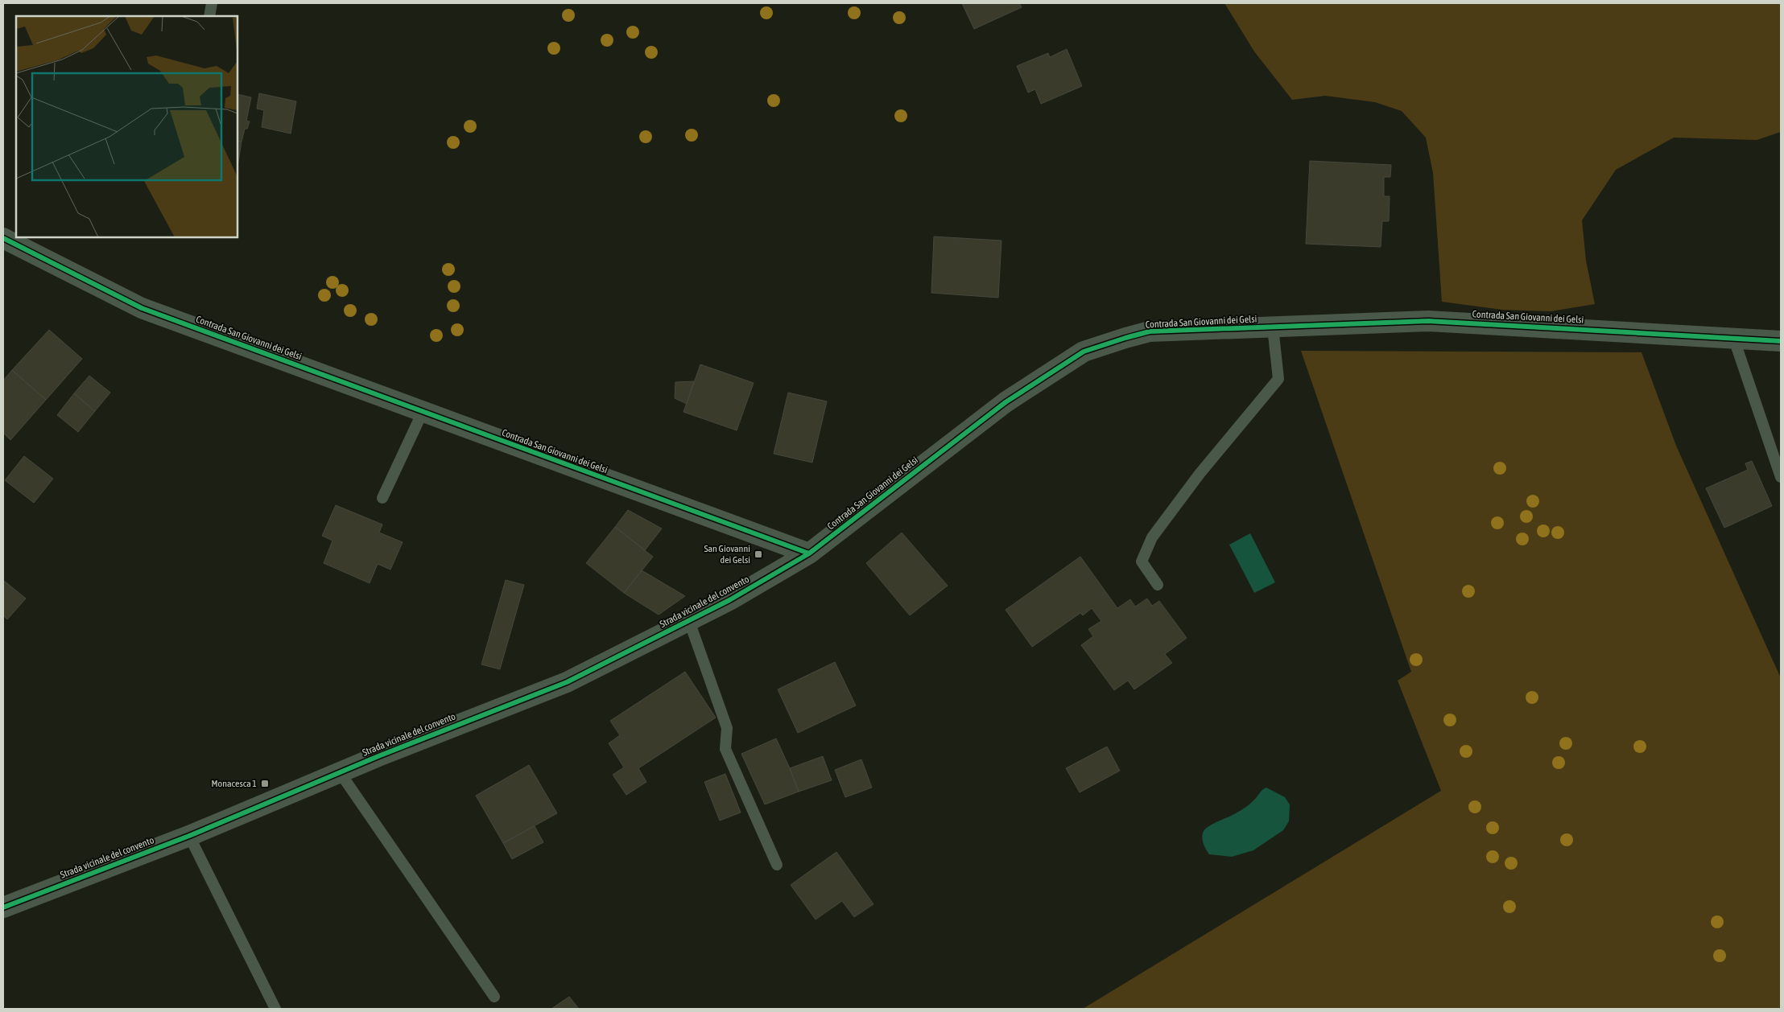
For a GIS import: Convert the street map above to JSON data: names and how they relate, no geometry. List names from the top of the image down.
{
  "streets": {
    "street": ["Contrada San Giovanni dei Gelsi", "Strada vicinale del convento"]
  },
  "crossings": [
    ["Contrada San Giovanni dei Gelsi", "Strada vicinale del convento"]
  ],
  "places": {
    "transit": ["San Giovanni dei Gelsi", "Monacesca 1"]
  }
}
